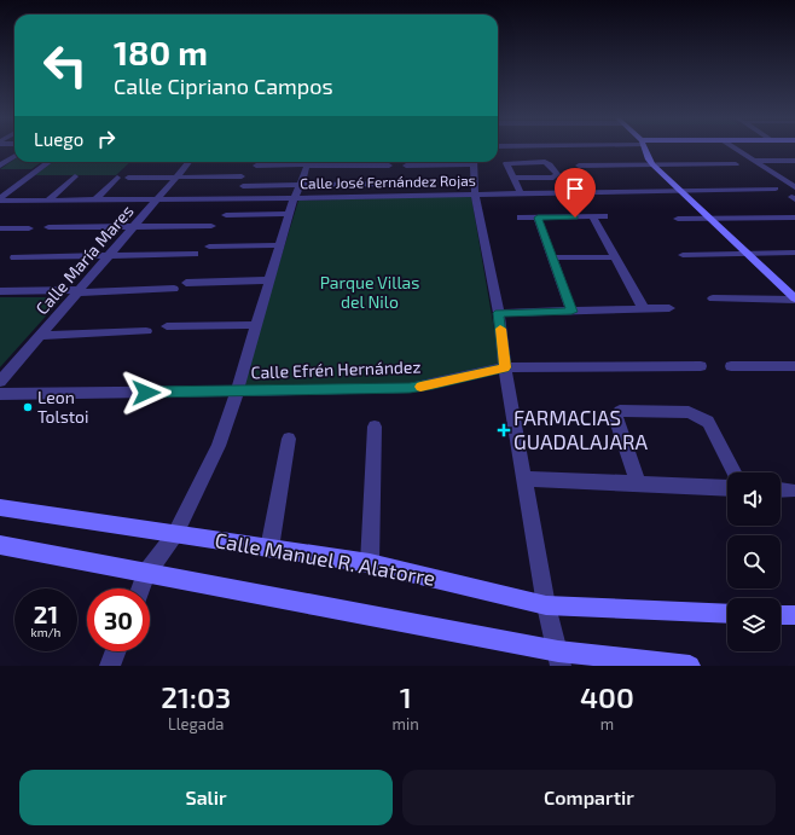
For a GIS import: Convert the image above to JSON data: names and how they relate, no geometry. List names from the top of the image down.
{
  "streets": {
    "street": [
      "Calle José Fernández Rojas",
      "Calle María Mares",
      "Calle Efrén Hernández",
      "Calle Manuel R. Alatorre"
    ]
  },
  "crossings": [
    ["Calle José Fernández Rojas", "Calle María Mares"]
  ],
  "parks": ["Parque Villas del Nilo"],
  "places": {
    "other": ["Leon Tolstoi"],
    "health": ["FARMACIAS GUADALAJARA"]
  },
  "page": {
    "turn": ["180 m", "Calle Cipriano Campos"],
    "then": "Luego",
    "speed": "21 km/h",
    "limit": "30",
    "eta": [
      "21:03",
      "Llegada",
      "1",
      "min",
      "400",
      "m"
    ],
    "buttons": ["Salir", "Compartir"]
  }
}
